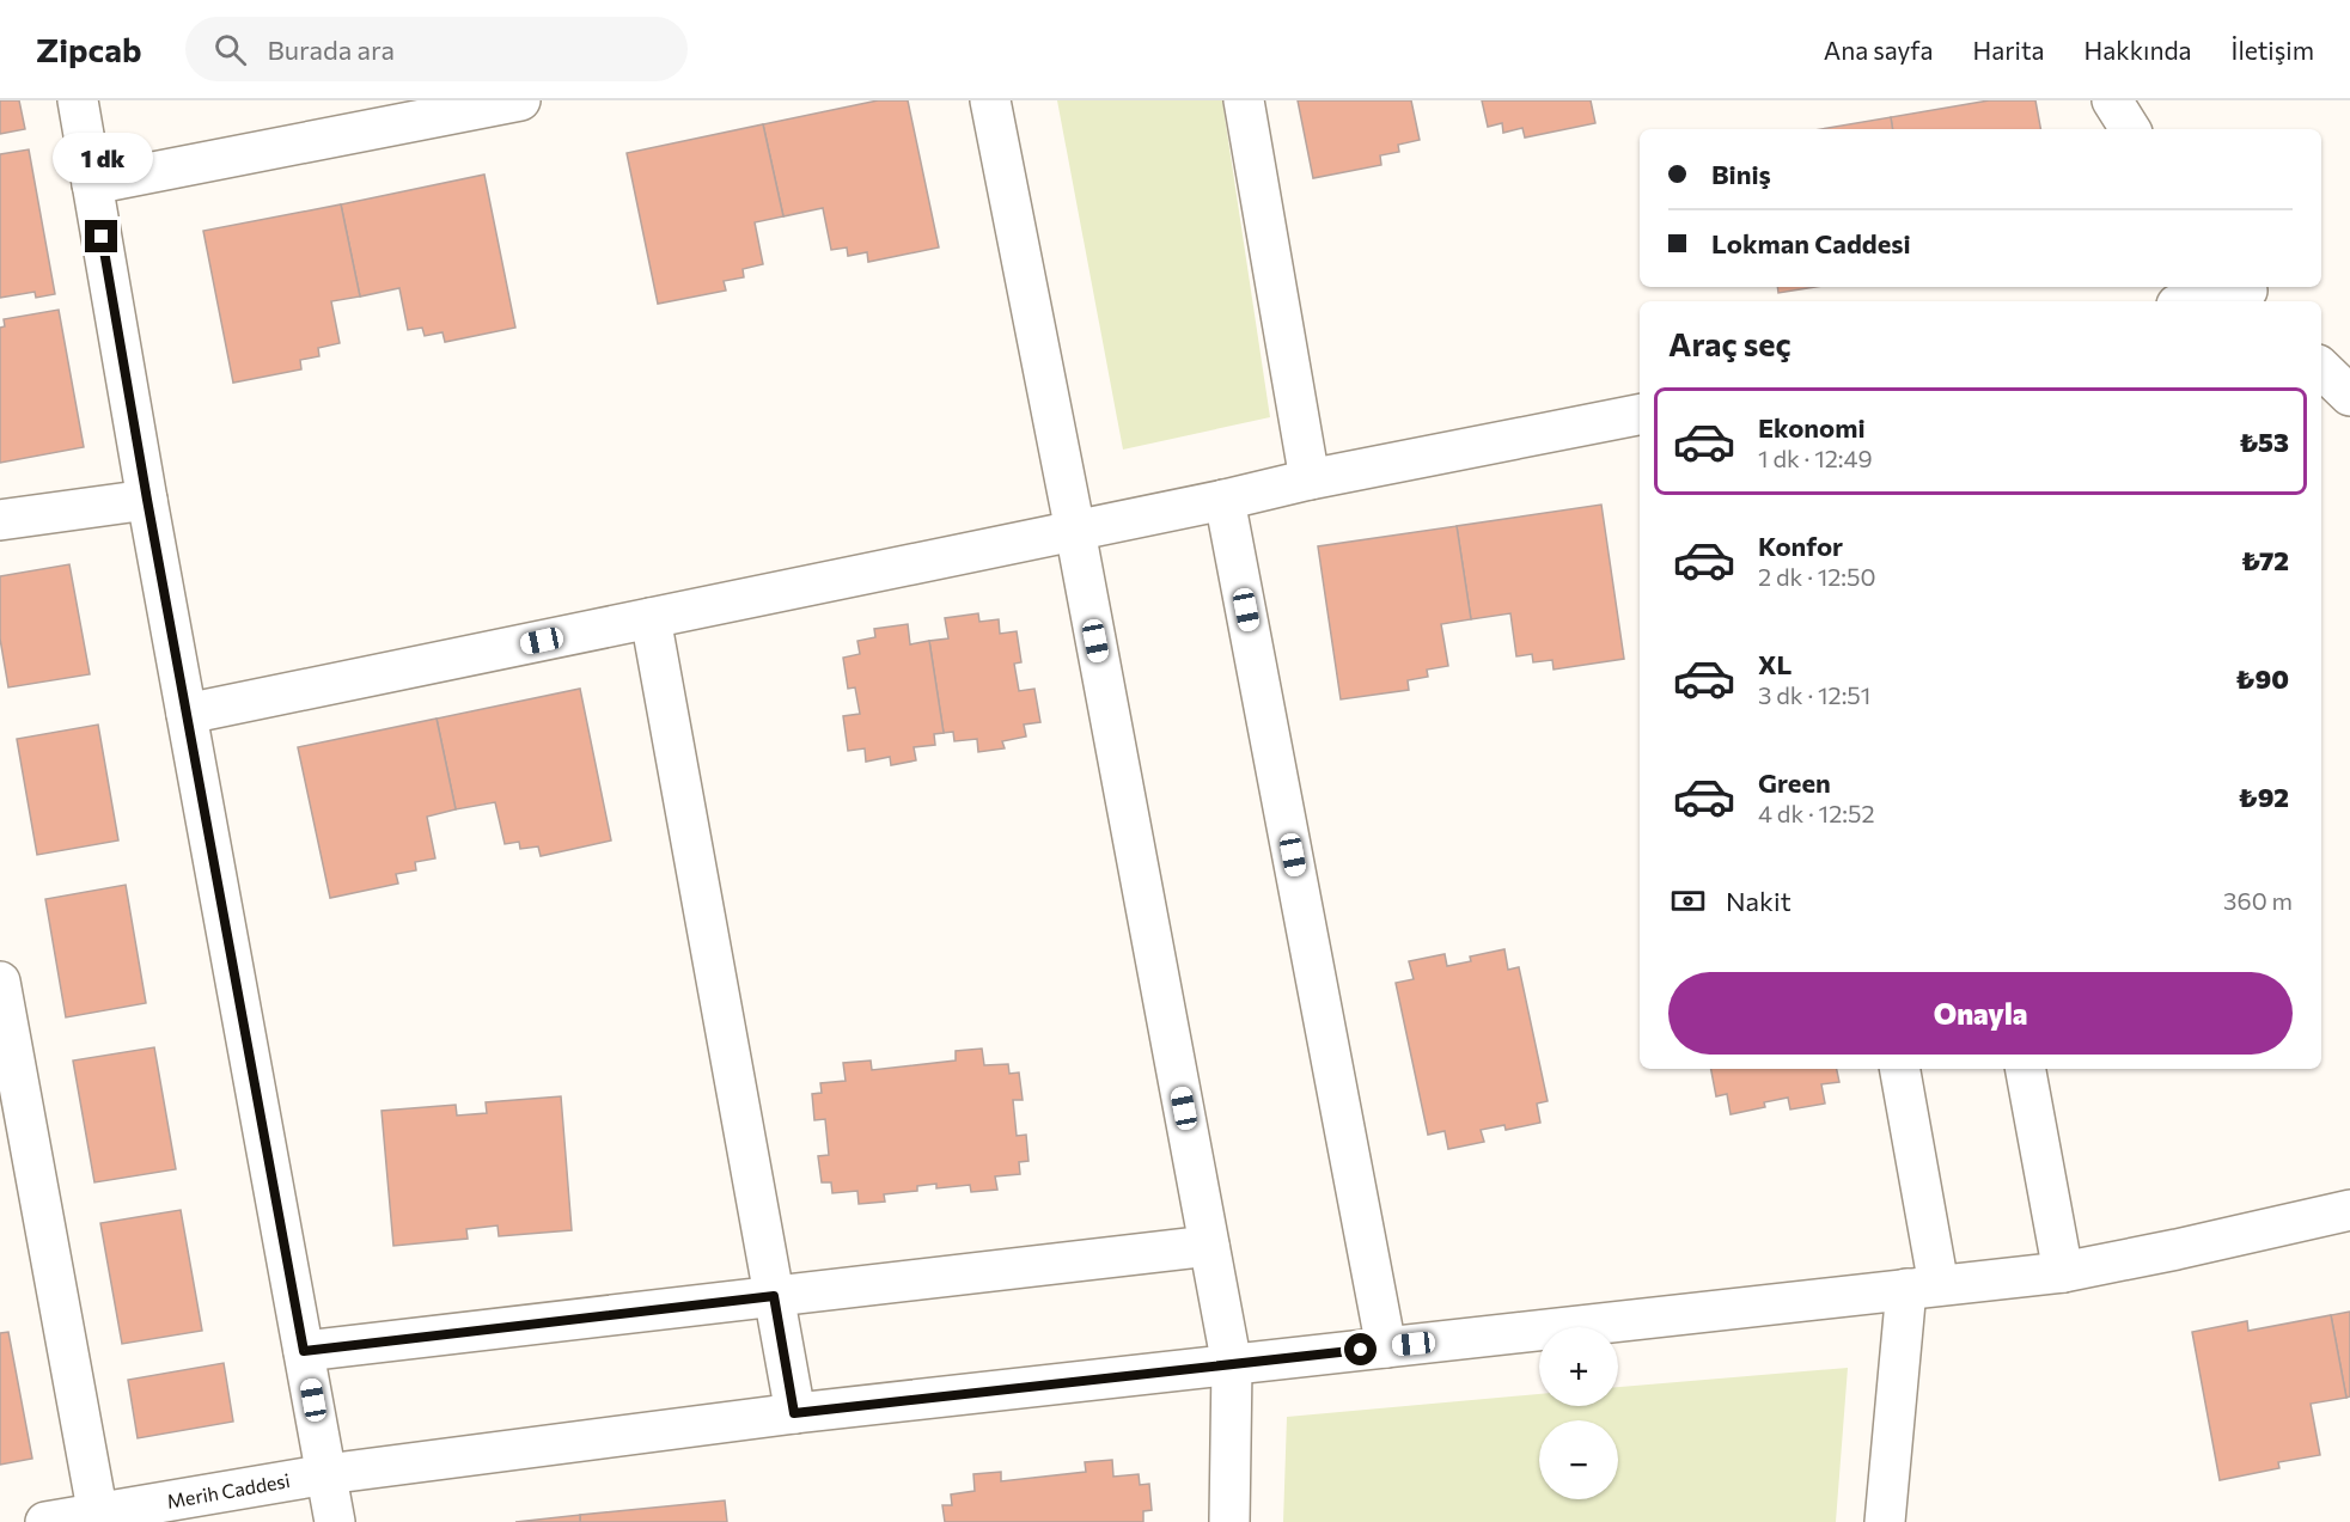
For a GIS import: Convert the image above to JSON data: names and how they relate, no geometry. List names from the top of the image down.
{
  "streets": {
    "street": ["Merih Caddesi"]
  },
  "page": {
    "header": "Zipcab",
    "search": "Burada ara",
    "nav": [
      "Ana sayfa",
      "Harita",
      "Hakkında",
      "İletişim"
    ],
    "banner": ["Biniş", "Lokman Caddesi"],
    "bubble": "1 dk",
    "heading": "Araç seç",
    "list": [
      {
        "name": "Ekonomi",
        "note": "1 dk · 12:49",
        "value": "₺53"
      },
      {
        "name": "Konfor",
        "note": "2 dk · 12:50",
        "value": "₺72"
      },
      {
        "name": "XL",
        "note": "3 dk · 12:51",
        "value": "₺90"
      },
      {
        "name": "Green",
        "note": "4 dk · 12:52",
        "value": "₺92"
      }
    ],
    "pay": ["Nakit", "360 m"],
    "buttons": "Onayla",
    "map_buttons": ["+", "−"]
  }
}
